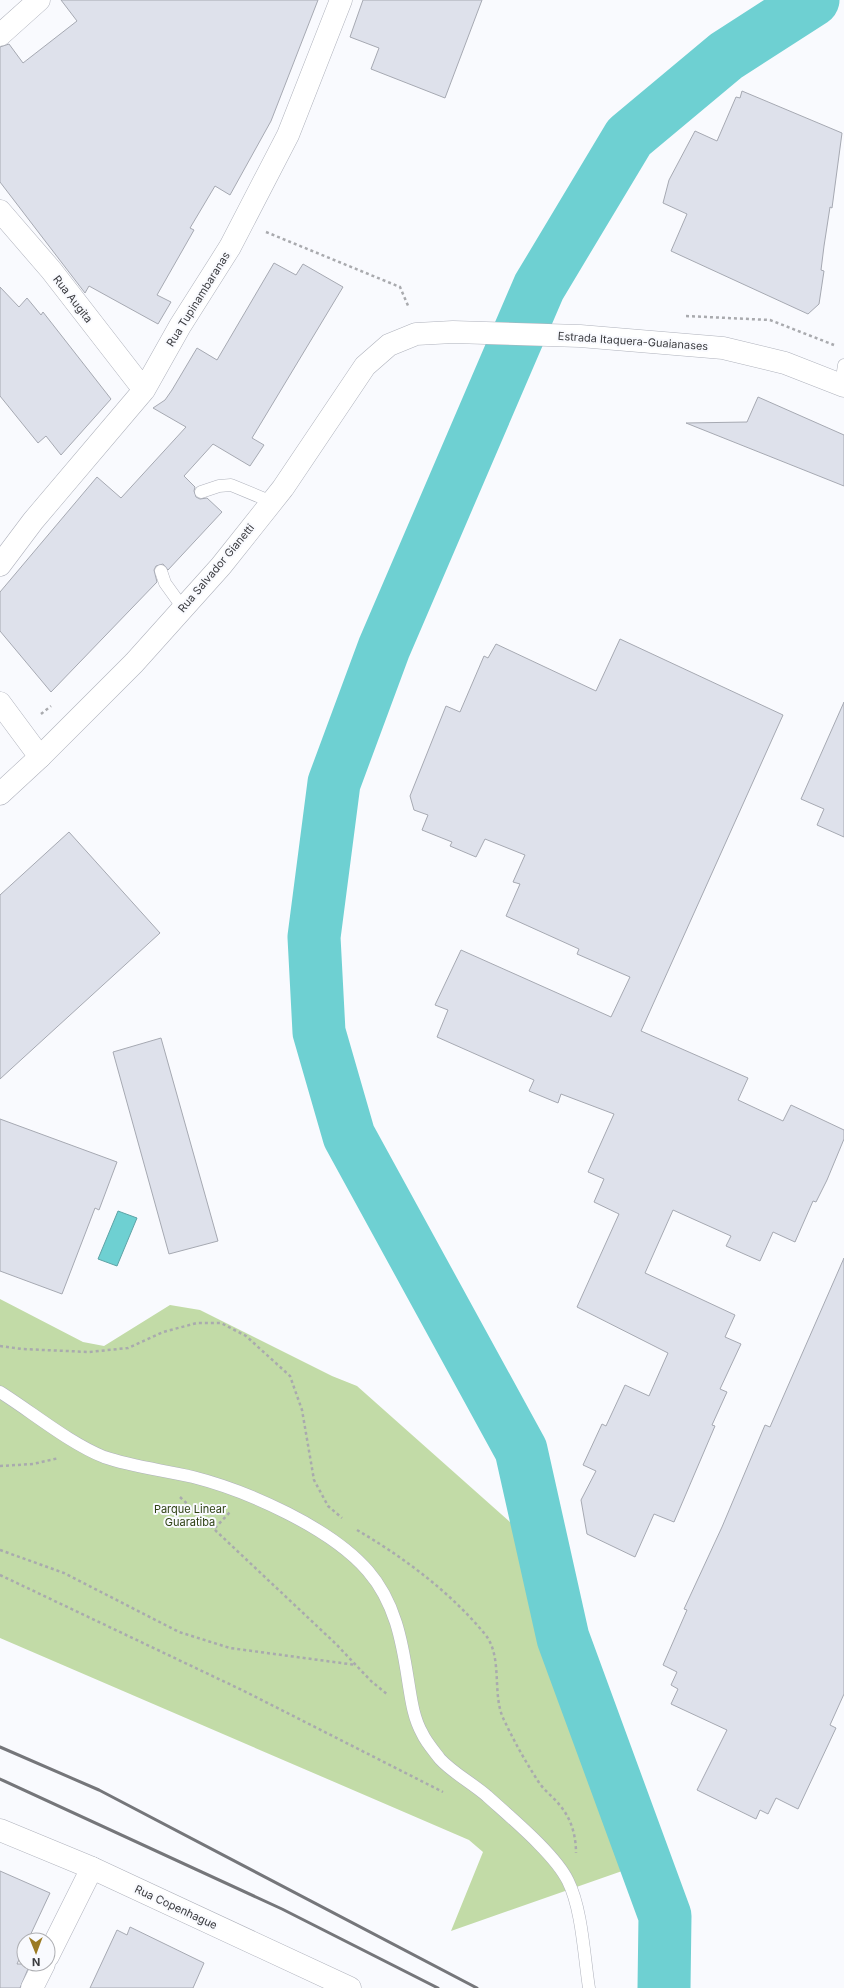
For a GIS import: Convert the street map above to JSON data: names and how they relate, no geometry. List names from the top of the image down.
{
  "streets": {
    "main road": [
      "Rua Augita",
      "Rua Tupinambaranas",
      "Estrada Itaquera-Guaianases",
      "Rua Salvador Gianetti",
      "Rua Copenhague"
    ]
  },
  "crossings": [
    ["Rua Augita", "Rua Tupinambaranas"],
    ["Estrada Itaquera-Guaianases", "Rua Salvador Gianetti"]
  ],
  "parks": ["Parque Linear Guaratiba"],
  "north": "bottom"
}
